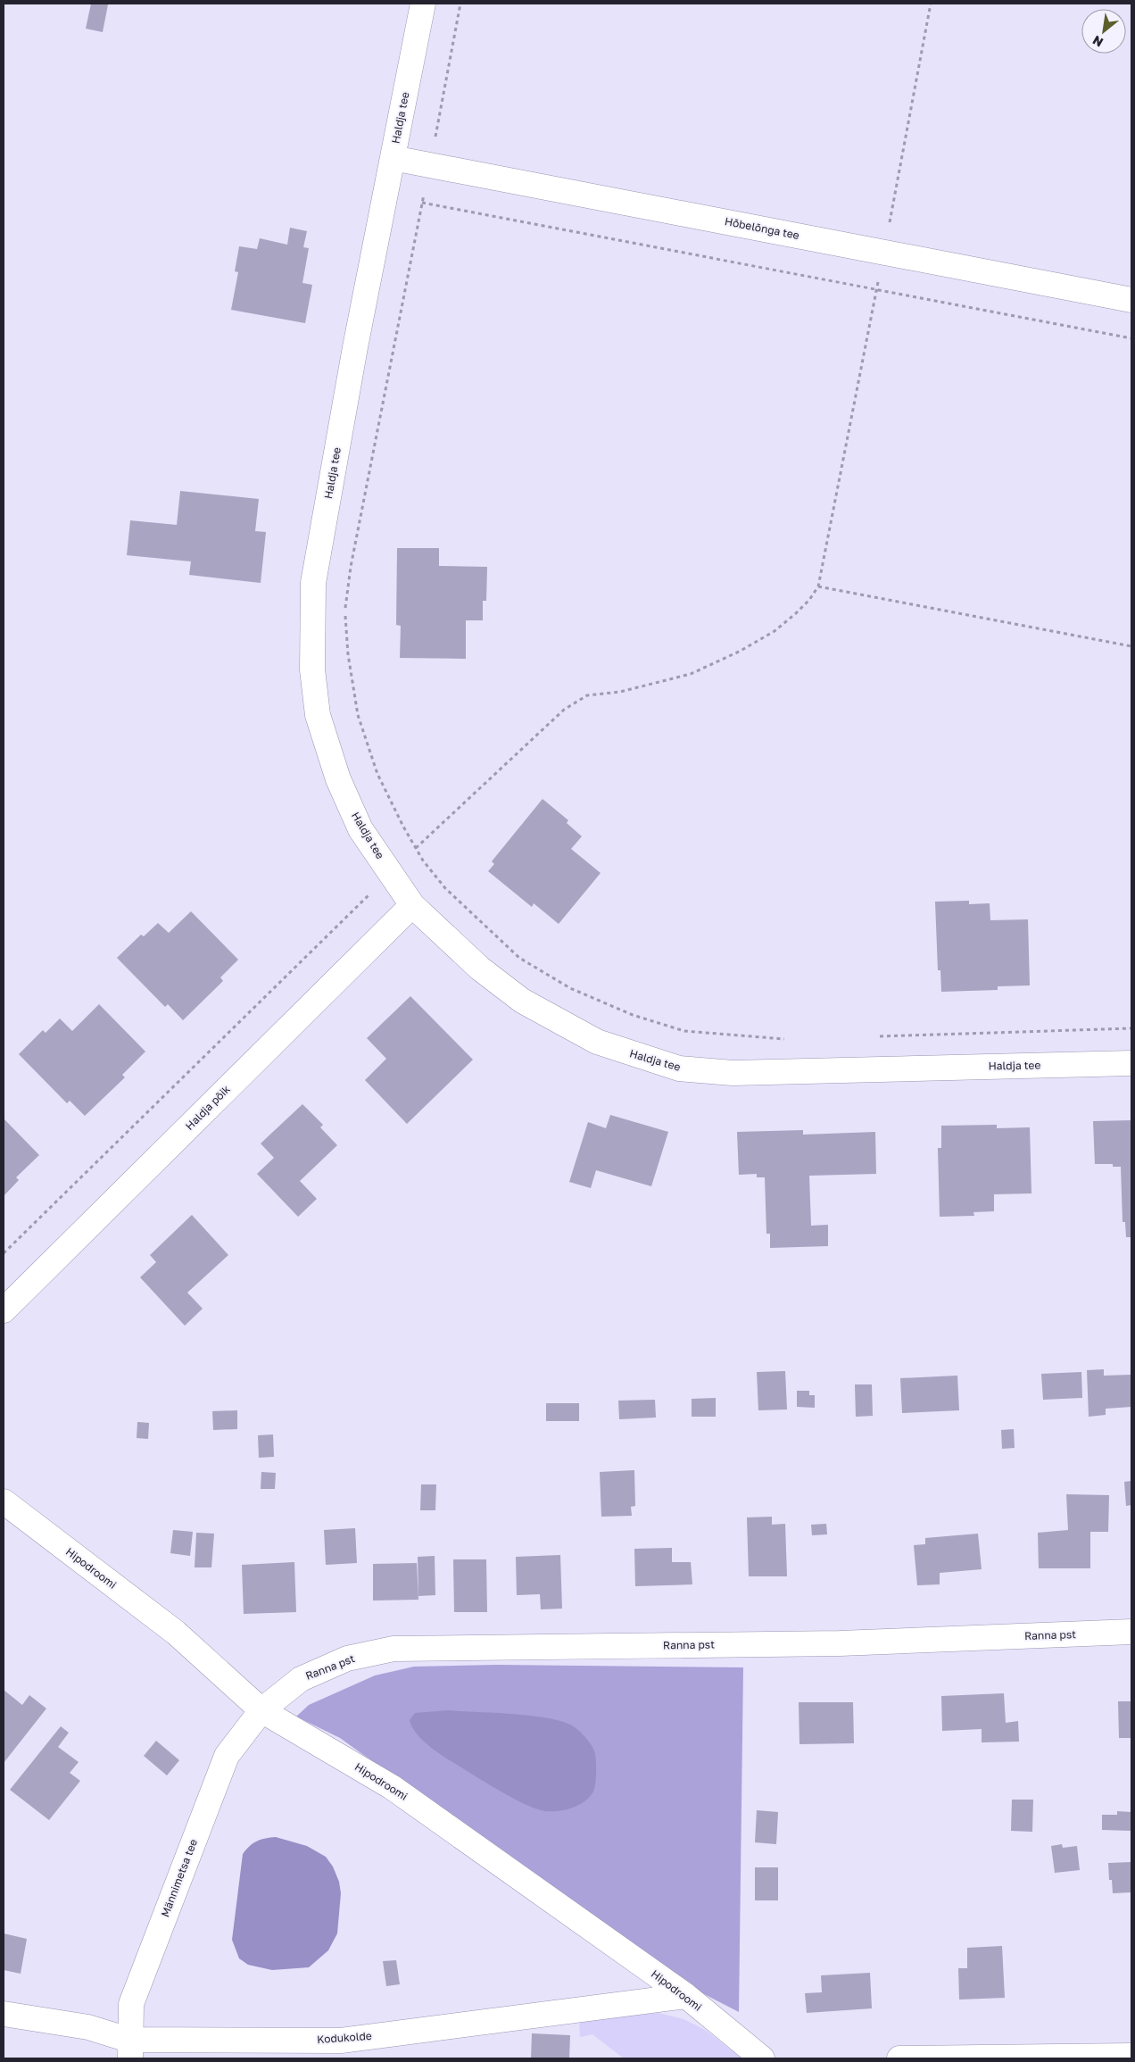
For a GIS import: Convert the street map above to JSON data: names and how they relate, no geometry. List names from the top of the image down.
{
  "streets": {
    "street": [
      "Haldja tee",
      "Hõbelõnga tee",
      "Haldja põik",
      "Hipodroomi",
      "Ranna pst",
      "Männimetsa tee",
      "Kodukolde"
    ]
  },
  "crossings": [
    ["Haldja tee", "Hõbelõnga tee"],
    ["Haldja tee", "Haldja põik"],
    ["Hipodroomi", "Ranna pst"],
    ["Hipodroomi", "Männimetsa tee"],
    ["Hipodroomi", "Kodukolde"],
    ["Ranna pst", "Männimetsa tee"],
    ["Männimetsa tee", "Kodukolde"]
  ],
  "north": "bottom left"
}
